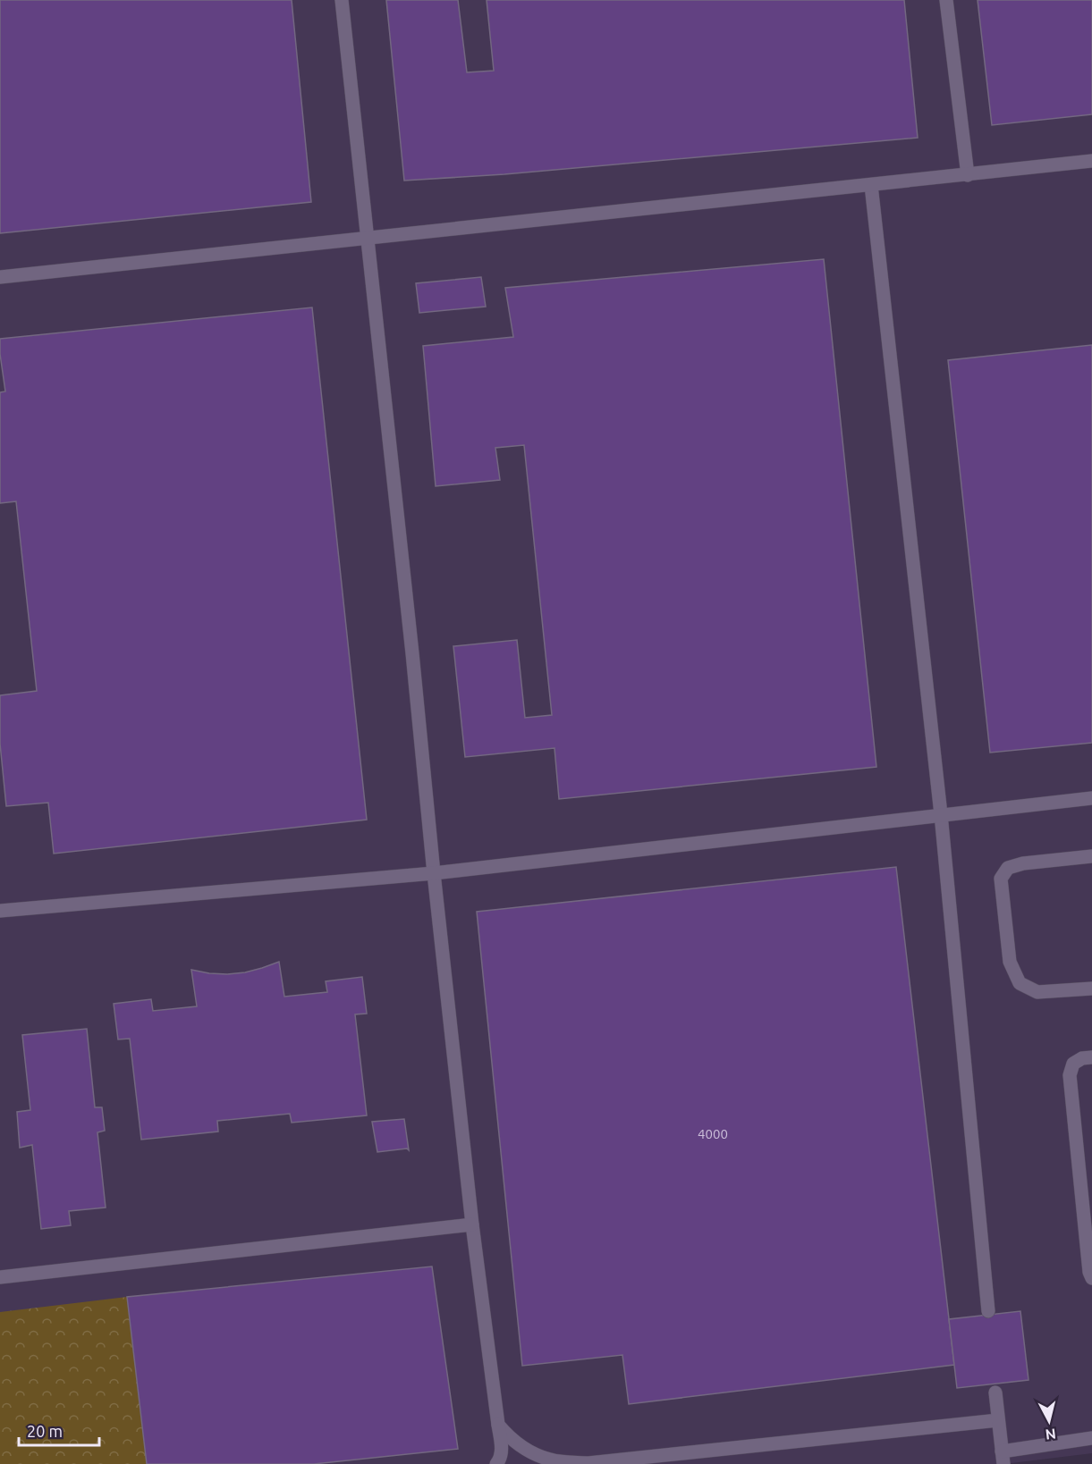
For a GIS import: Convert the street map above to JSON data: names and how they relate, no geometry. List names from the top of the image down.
{
  "house_numbers": ["4000"],
  "scale_bar": "20 m",
  "north": "bottom"
}
